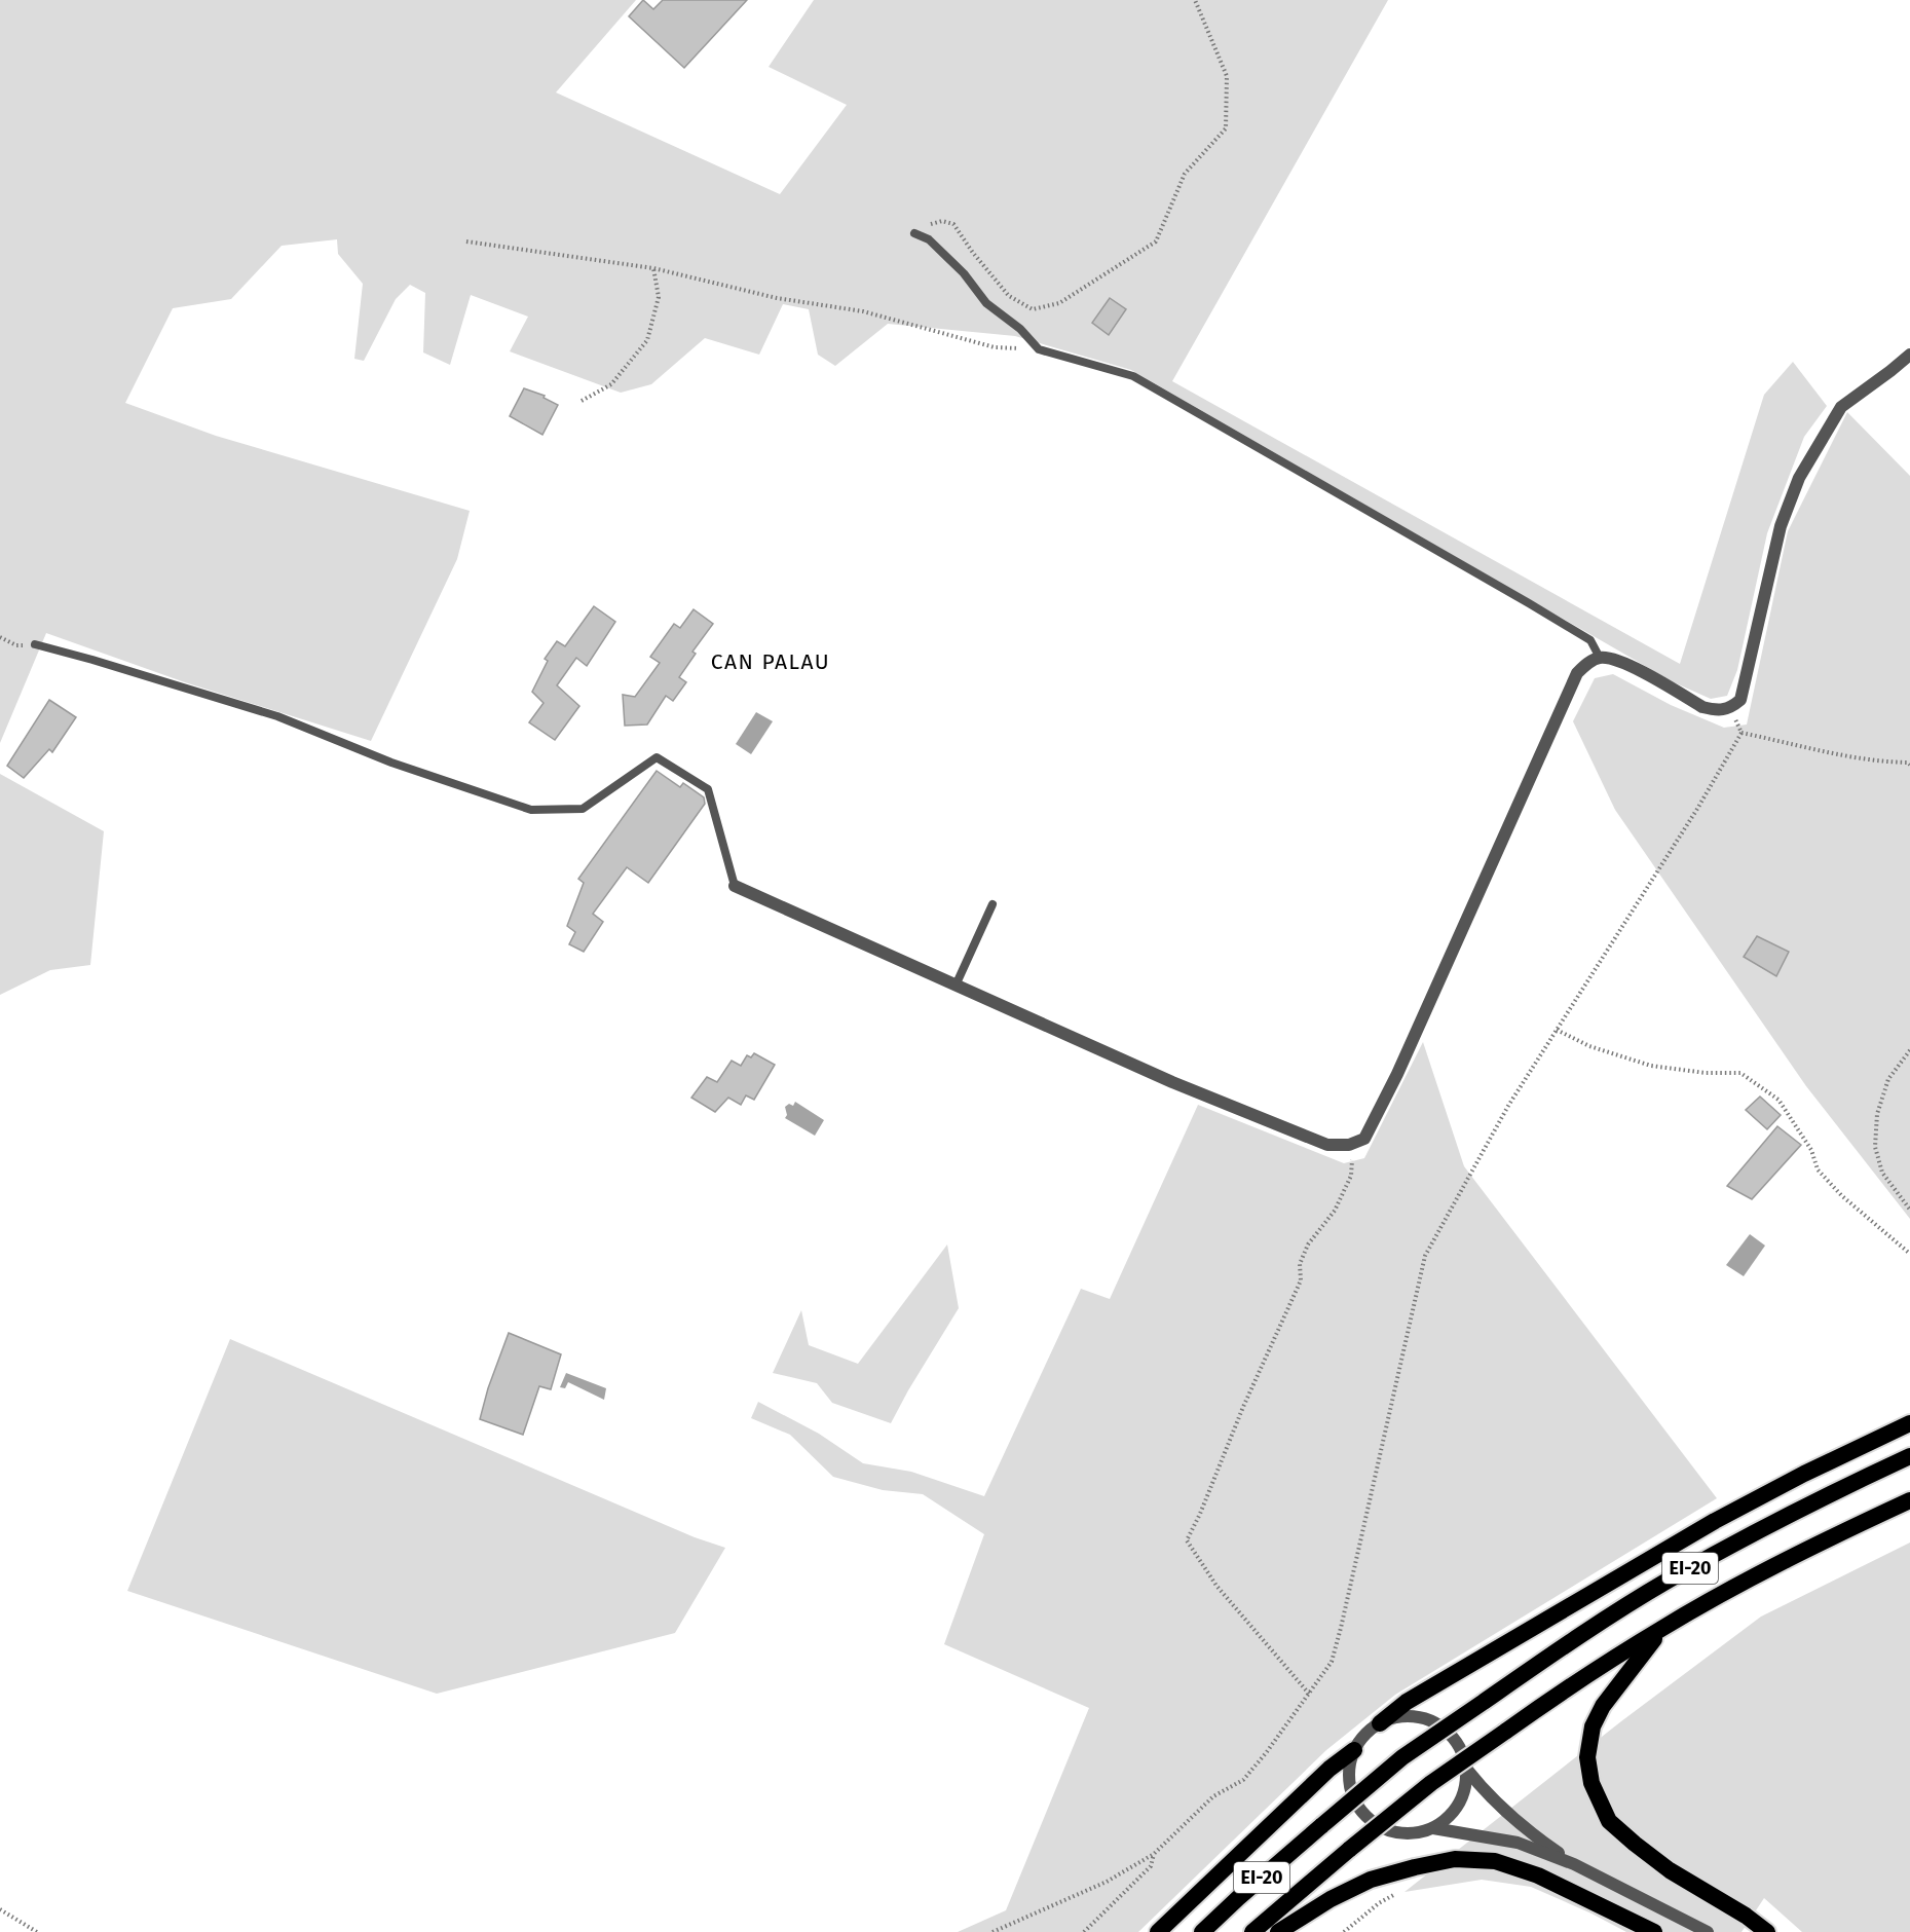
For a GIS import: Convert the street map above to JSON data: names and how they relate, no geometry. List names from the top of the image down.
{
  "streets": {
    "highway": ["EI-20"]
  },
  "districts": ["CAN PALAU"]
}
